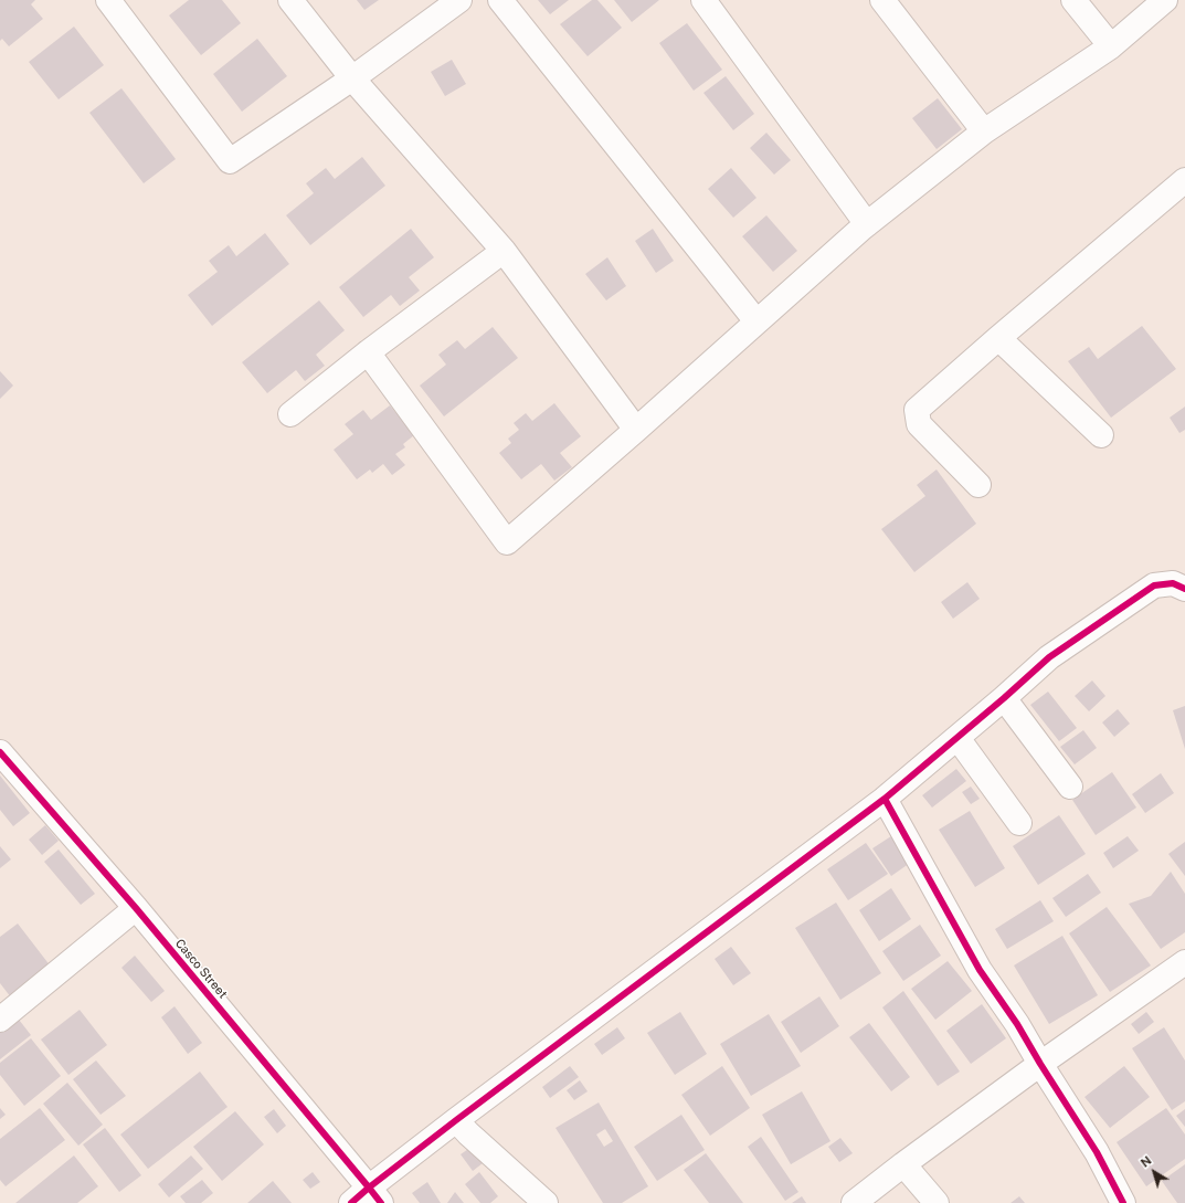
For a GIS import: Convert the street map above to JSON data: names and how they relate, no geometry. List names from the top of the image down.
{
  "streets": {
    "street": ["Casco Street"]
  },
  "north": "top left"
}
